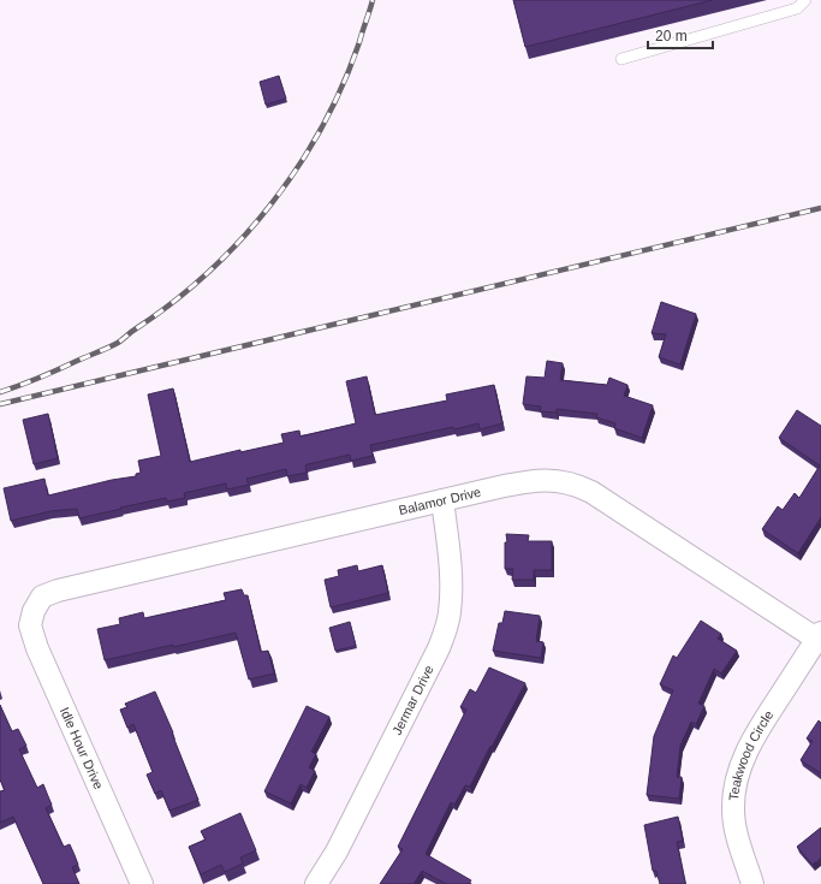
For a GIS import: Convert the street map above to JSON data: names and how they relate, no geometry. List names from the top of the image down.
{
  "streets": {
    "street": [
      "Balamor Drive",
      "Jermar Drive",
      "Idle Hour Drive",
      "Teakwood Circle"
    ]
  },
  "crossings": [
    ["Balamor Drive", "Jermar Drive"],
    ["Balamor Drive", "Idle Hour Drive"],
    ["Balamor Drive", "Teakwood Circle"]
  ],
  "scale_bar": "20 m"
}
